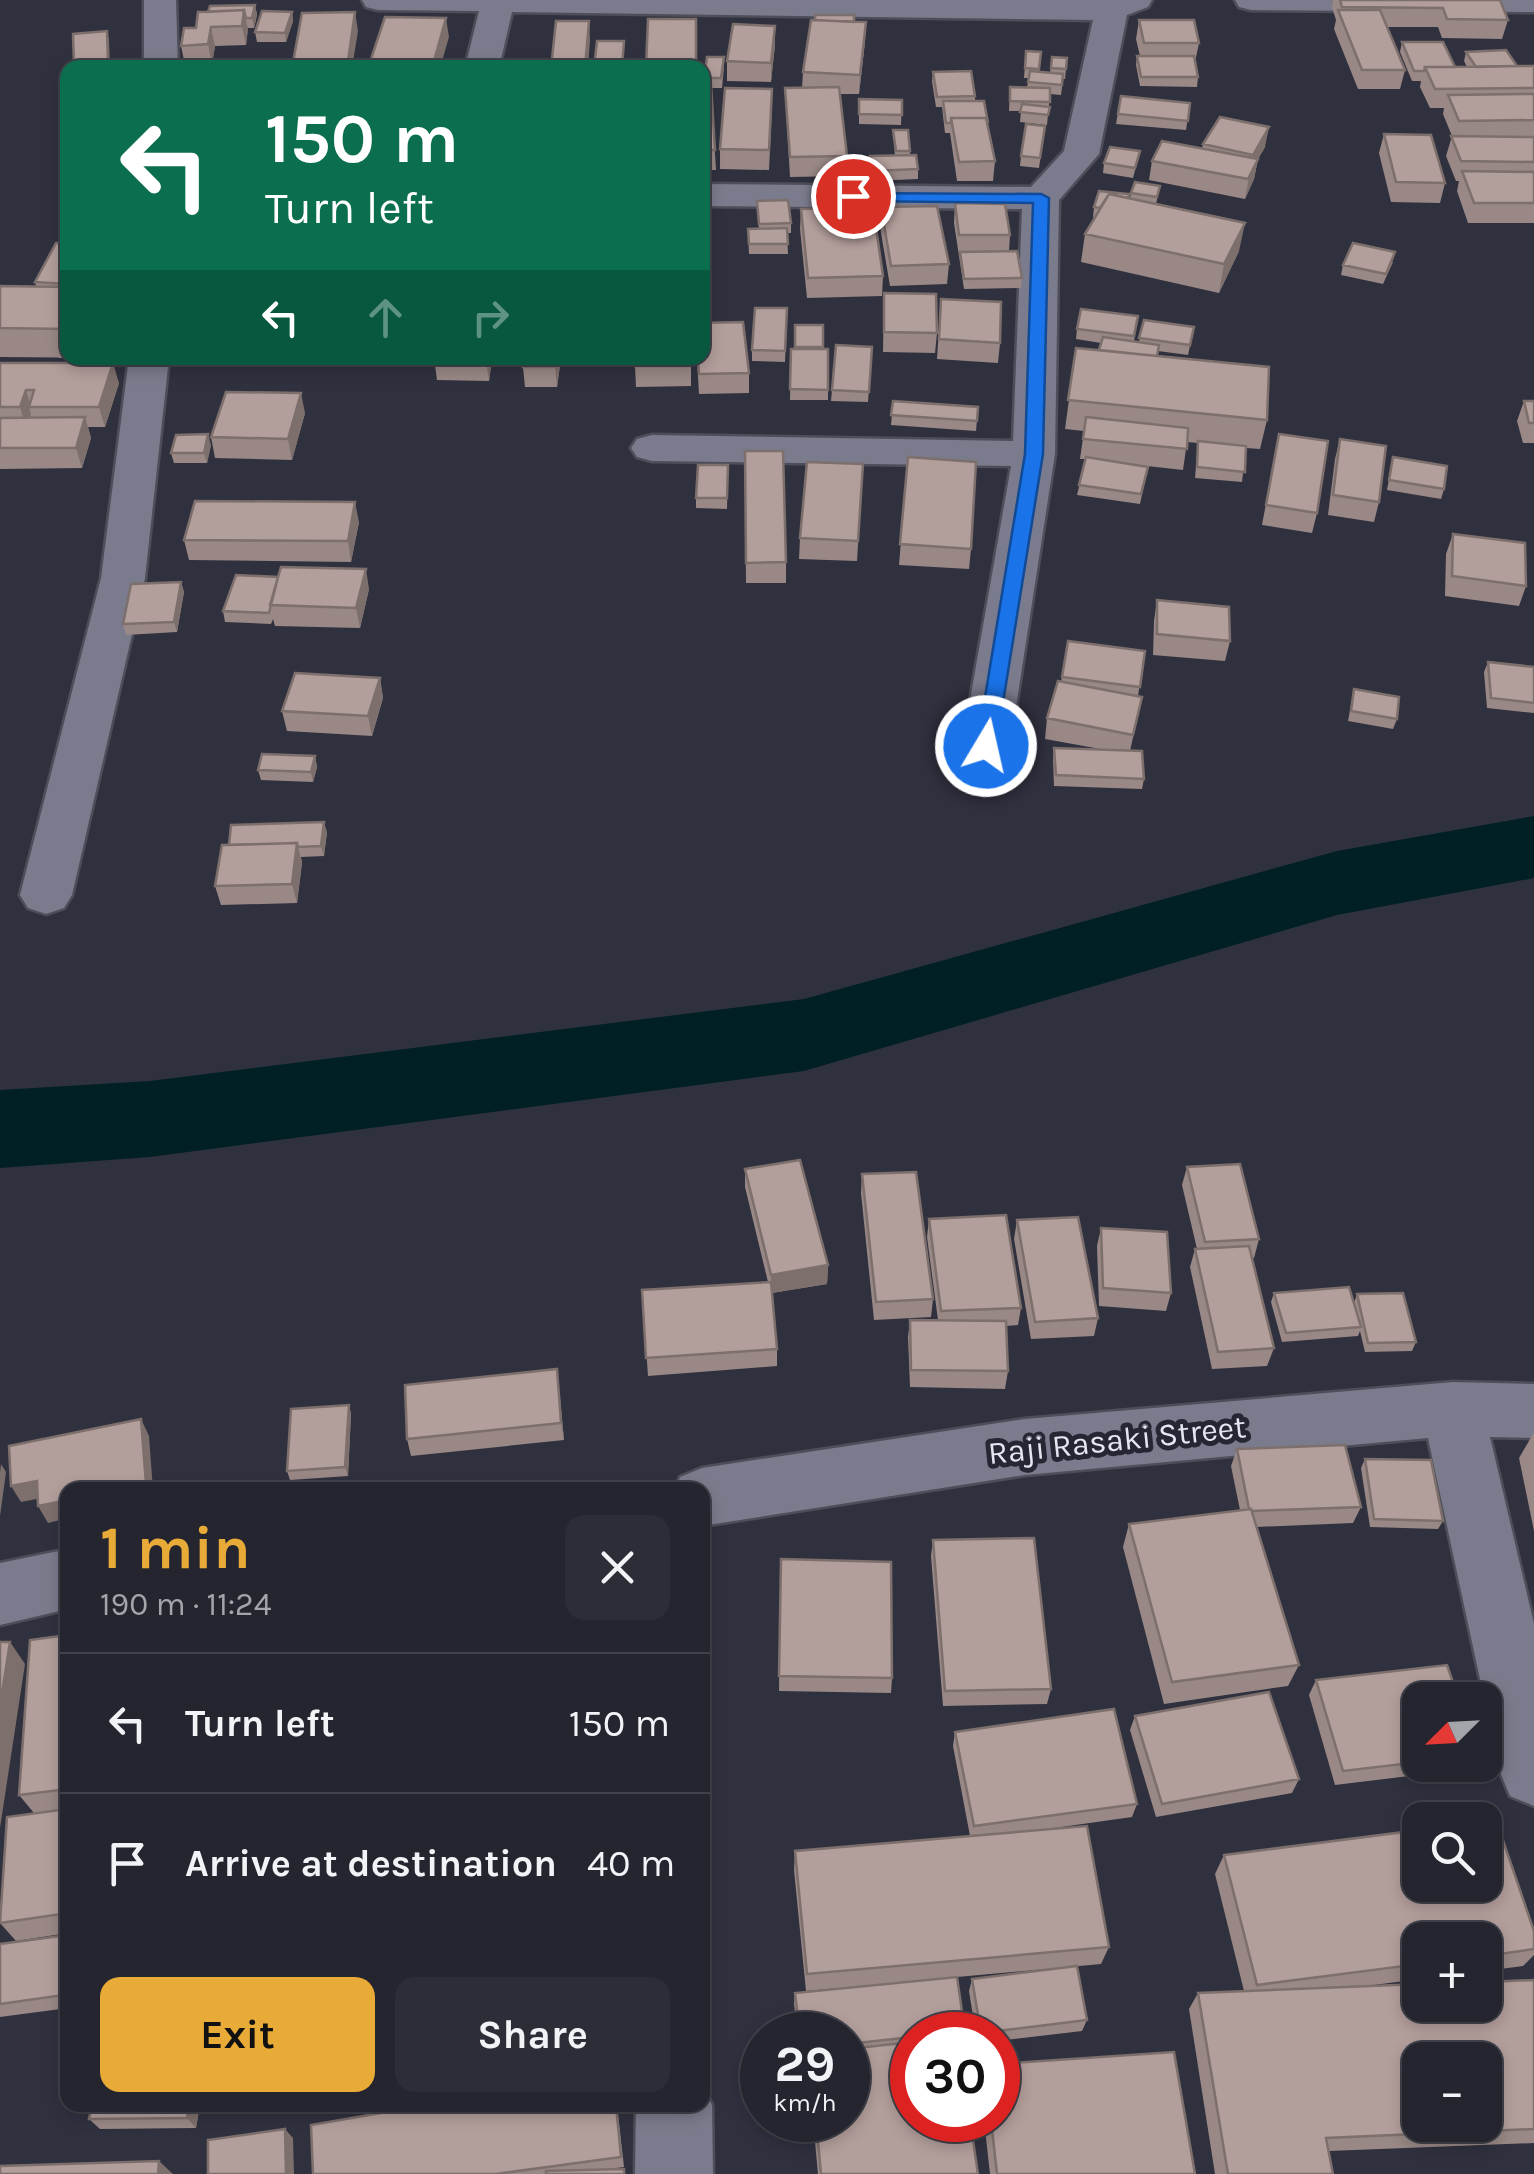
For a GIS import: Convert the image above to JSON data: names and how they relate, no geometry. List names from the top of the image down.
{
  "streets": {
    "street": ["Raji Rasaki Street"]
  },
  "north": "bottom left",
  "page": {
    "turn": ["150 m", "Turn left"],
    "heading": ["1 min", "190 m · 11:24"],
    "list": [
      {
        "name": "Turn left",
        "value": "150 m"
      },
      {
        "name": "Arrive at destination",
        "value": "40 m"
      }
    ],
    "map_buttons": ["+", "−"],
    "buttons": ["Exit", "Share"],
    "speed": "29 km/h",
    "limit": "30"
  }
}
